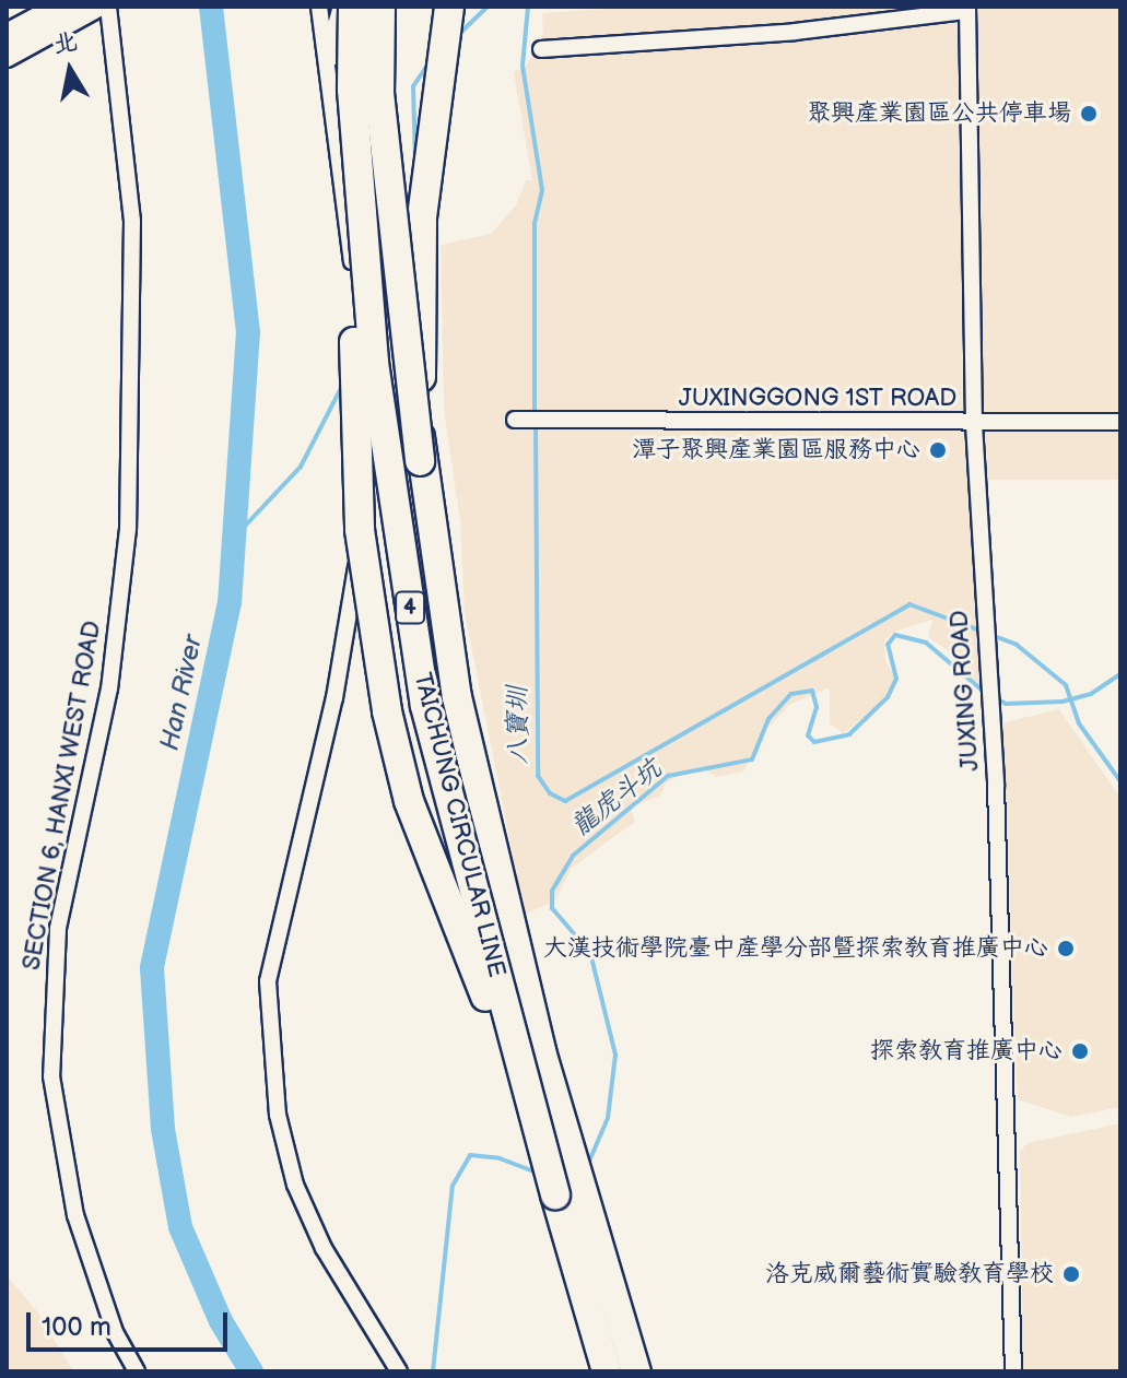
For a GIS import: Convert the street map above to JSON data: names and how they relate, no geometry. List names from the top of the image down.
{
  "streets": {
    "highway": ["4", "TAICHUNG CIRCULAR LINE"],
    "street": ["JUXINGGONG 1ST ROAD", "JUXING ROAD", "SECTION 6, HANXI WEST ROAD"]
  },
  "crossings": [
    ["JUXINGGONG 1ST ROAD", "JUXING ROAD"]
  ],
  "water": ["Han River", "八寶圳", "龍虎斗坑"],
  "places": [
    "聚興產業園區公共停車場",
    "潭子聚興產業園區服務中心",
    "大漢技術學院臺中產學分部暨探索教育推廣中心",
    "探索教育推廣中心",
    "洛克威爾藝術實驗教育學校"
  ],
  "scale_bar": "100 m",
  "north": "top"
}
